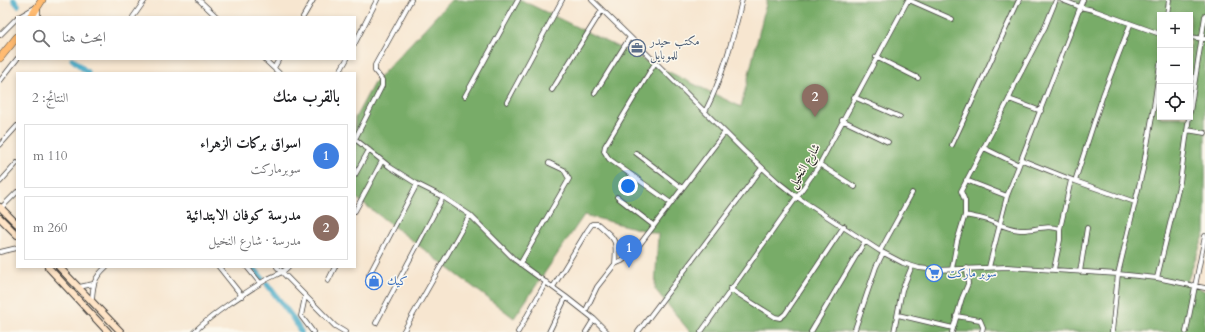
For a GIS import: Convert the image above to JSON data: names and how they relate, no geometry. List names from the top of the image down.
{
  "streets": {
    "street": ["شارع النخيل"]
  },
  "places": {
    "office": ["مكتب حيدر للموبايل"],
    "supermarket": ["سوبر ماركت"],
    "shop": ["كيك"]
  },
  "page": {
    "map_buttons": ["+", "−"],
    "search": "ابحث هنا",
    "heading": ["بالقرب منك", "النتائج: 2"],
    "pins": ["2", "1"],
    "list": [
      {
        "mark": "1",
        "name": "اسواق بركات الزهراء",
        "note": "سوبرماركت",
        "value": "110 m"
      },
      {
        "mark": "2",
        "name": "مدرسة كوفان الابتدائية",
        "note": "مدرسة · شارع النخيل",
        "value": "260 m"
      }
    ]
  }
}
